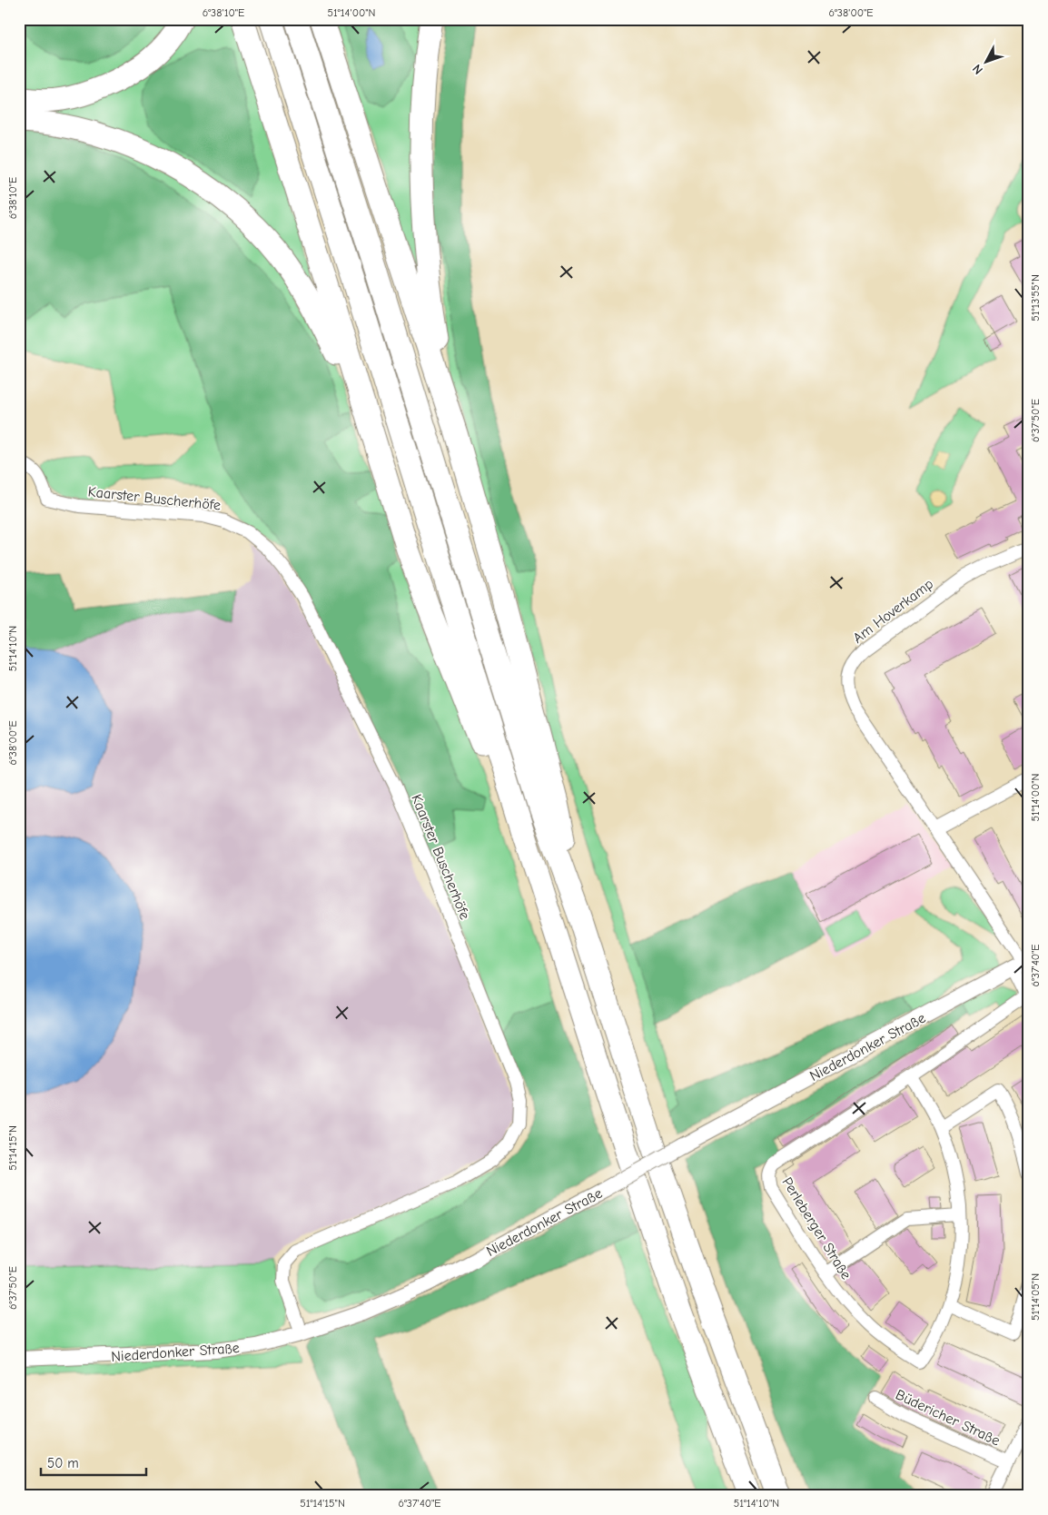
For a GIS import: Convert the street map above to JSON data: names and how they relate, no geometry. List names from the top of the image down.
{
  "streets": {
    "street": [
      "Kaarster Buscherhöfe",
      "Am Hoverkamp",
      "Niederdonker Straße",
      "Perleberger Straße",
      "Büdericher Straße"
    ]
  },
  "crossings": [
    ["Kaarster Buscherhöfe", "Niederdonker Straße"],
    ["Am Hoverkamp", "Niederdonker Straße"],
    ["Am Hoverkamp", "Perleberger Straße"],
    ["Niederdonker Straße", "Perleberger Straße"]
  ],
  "scale_bar": "50 m",
  "north": "bottom left",
  "coordinates": [
    "6°38'10\"E",
    "51°14'00\"N",
    "6°38'00\"E",
    "51°13'55\"N",
    "6°37'50\"E",
    "51°14'10\"N",
    "6°37'40\"E",
    "51°14'15\"N",
    "51°14'05\"N"
  ]
}
